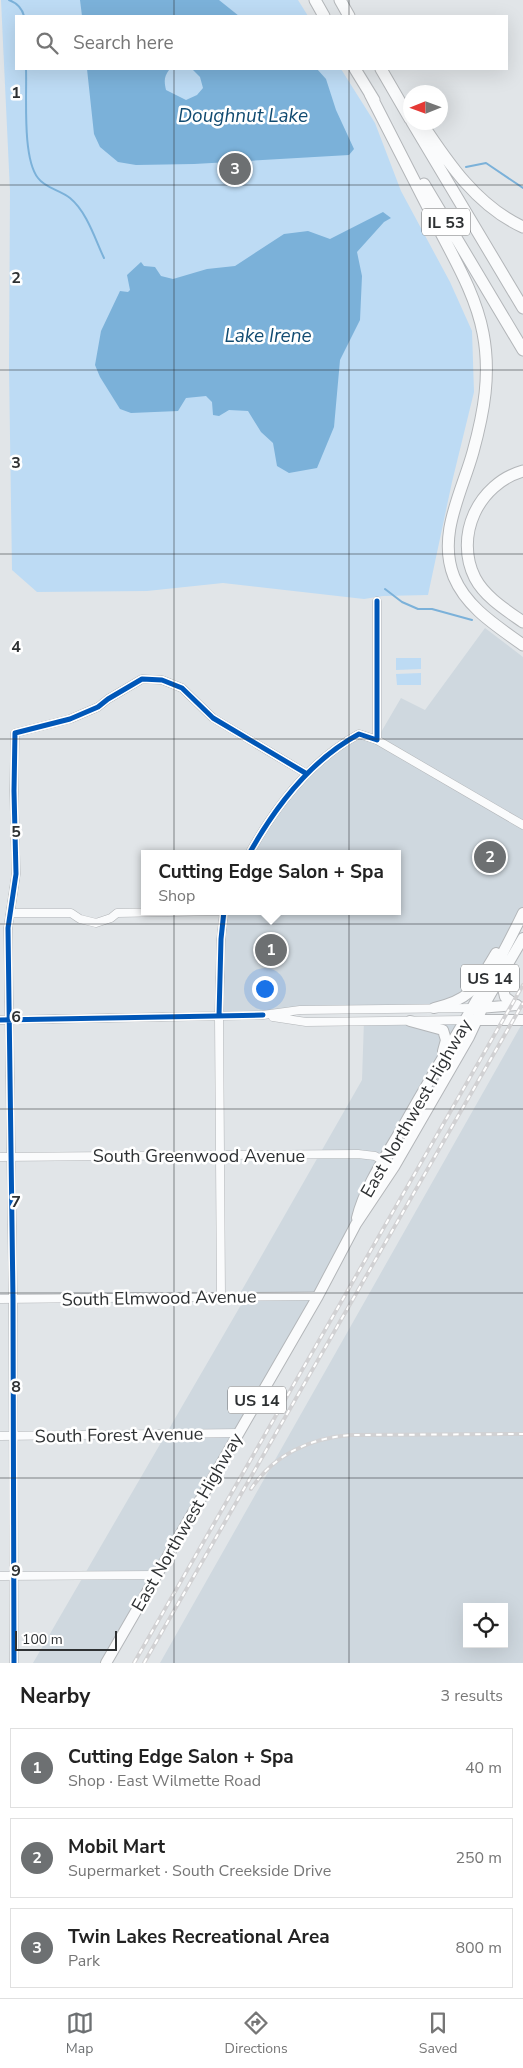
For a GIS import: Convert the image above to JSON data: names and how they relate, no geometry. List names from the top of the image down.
{
  "streets": {
    "highway": ["IL 53"],
    "main road": ["US 14", "East Northwest Highway"],
    "street": ["South Greenwood Avenue", "South Elmwood Avenue", "South Forest Avenue"]
  },
  "crossings": [
    ["East Northwest Highway", "South Greenwood Avenue"],
    ["East Northwest Highway", "South Elmwood Avenue"],
    ["East Northwest Highway", "South Forest Avenue"]
  ],
  "water": ["Doughnut Lake", "Lake Irene"],
  "scale_bar": "100 m",
  "north": "left",
  "page": {
    "search": "Search here",
    "pins": ["3", "2", "1"],
    "popup": ["Cutting Edge Salon + Spa", "Shop"],
    "scale": "100 m",
    "heading": ["Nearby", "3 results"],
    "list": [
      {
        "mark": "1",
        "name": "Cutting Edge Salon + Spa",
        "note": "Shop · East Wilmette Road",
        "value": "40 m"
      },
      {
        "mark": "2",
        "name": "Mobil Mart",
        "note": "Supermarket · South Creekside Drive",
        "value": "250 m"
      },
      {
        "mark": "3",
        "name": "Twin Lakes Recreational Area",
        "note": "Park",
        "value": "800 m"
      }
    ],
    "nav": ["Map", "Directions", "Saved"]
  },
  "grid": {
    "rows": [
      "1",
      "2",
      "3",
      "4",
      "5",
      "6",
      "7",
      "8",
      "9"
    ]
  }
}
